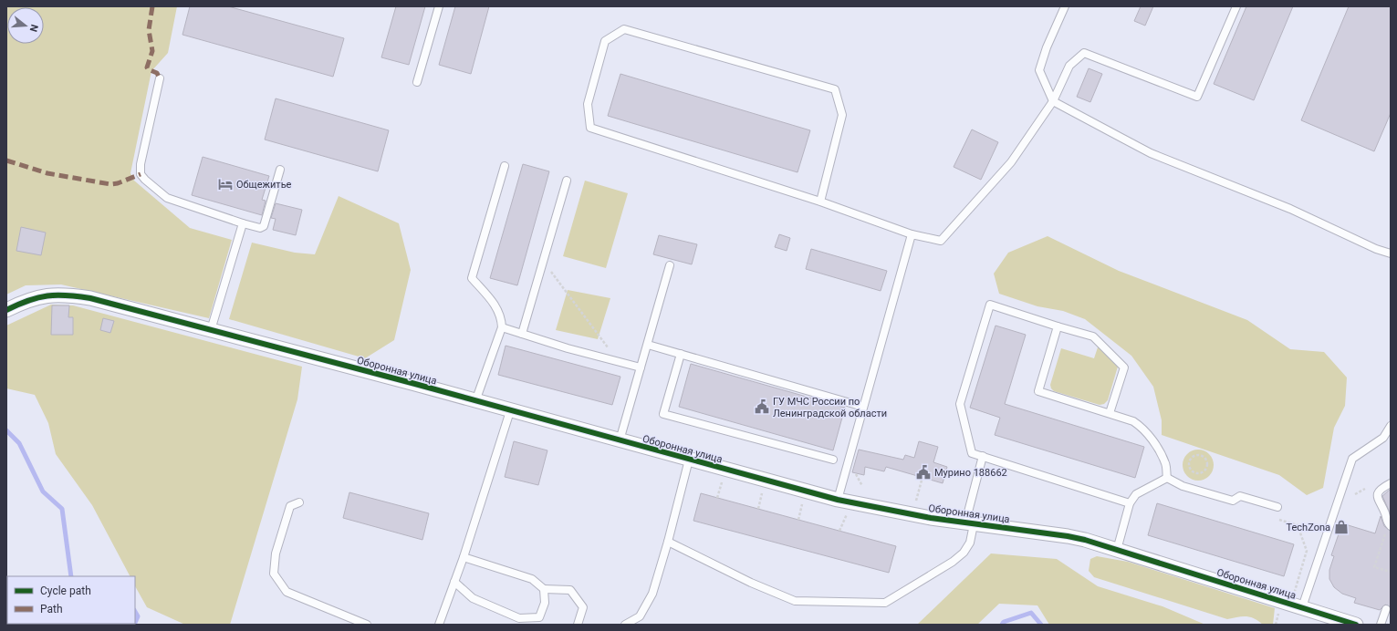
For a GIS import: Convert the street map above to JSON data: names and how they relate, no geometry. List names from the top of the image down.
{
  "streets": {
    "street": ["Оборонная улица"]
  },
  "places": {
    "hotel": ["Общежитье"],
    "public building": ["ГУ МЧС России по Ленинградской области", "Мурино 188662"],
    "shop": ["TechZona"]
  },
  "legend": ["Cycle path", "Path"],
  "north": "right"
}
